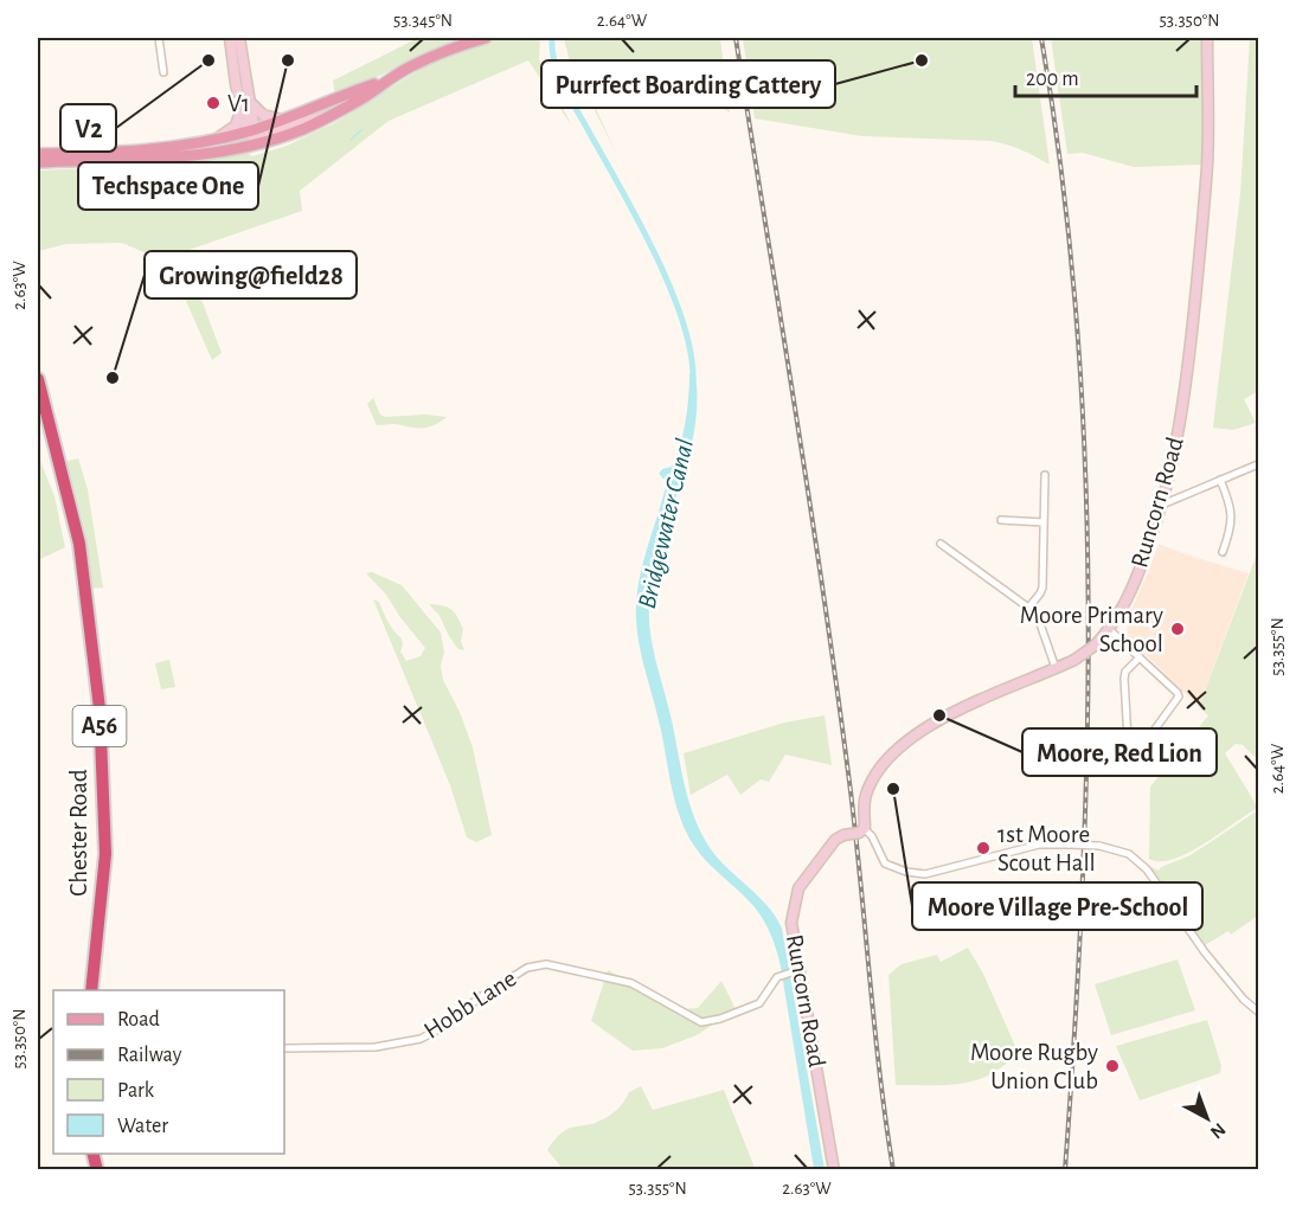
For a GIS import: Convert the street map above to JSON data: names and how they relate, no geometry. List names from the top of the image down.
{
  "streets": {
    "highway": ["A56", "Chester Road"],
    "street": ["Runcorn Road", "Hobb Lane"]
  },
  "crossings": [
    ["Runcorn Road", "Hobb Lane"]
  ],
  "water": ["Bridgewater Canal"],
  "places": [
    "V2",
    "Techspace One",
    "Purrfect Boarding Cattery",
    "V1",
    "Growing@field28",
    "Moore Primary School",
    "Moore, Red Lion",
    "Moore Village Pre-School",
    "1st Moore Scout Hall",
    "Moore Rugby Union Club"
  ],
  "legend": [
    "Road",
    "Railway",
    "Park",
    "Water"
  ],
  "scale_bar": "200 m",
  "north": "bottom right",
  "coordinates": [
    "53.345°N",
    "2.64°W",
    "53.350°N",
    "2.63°W",
    "53.355°N"
  ]
}
